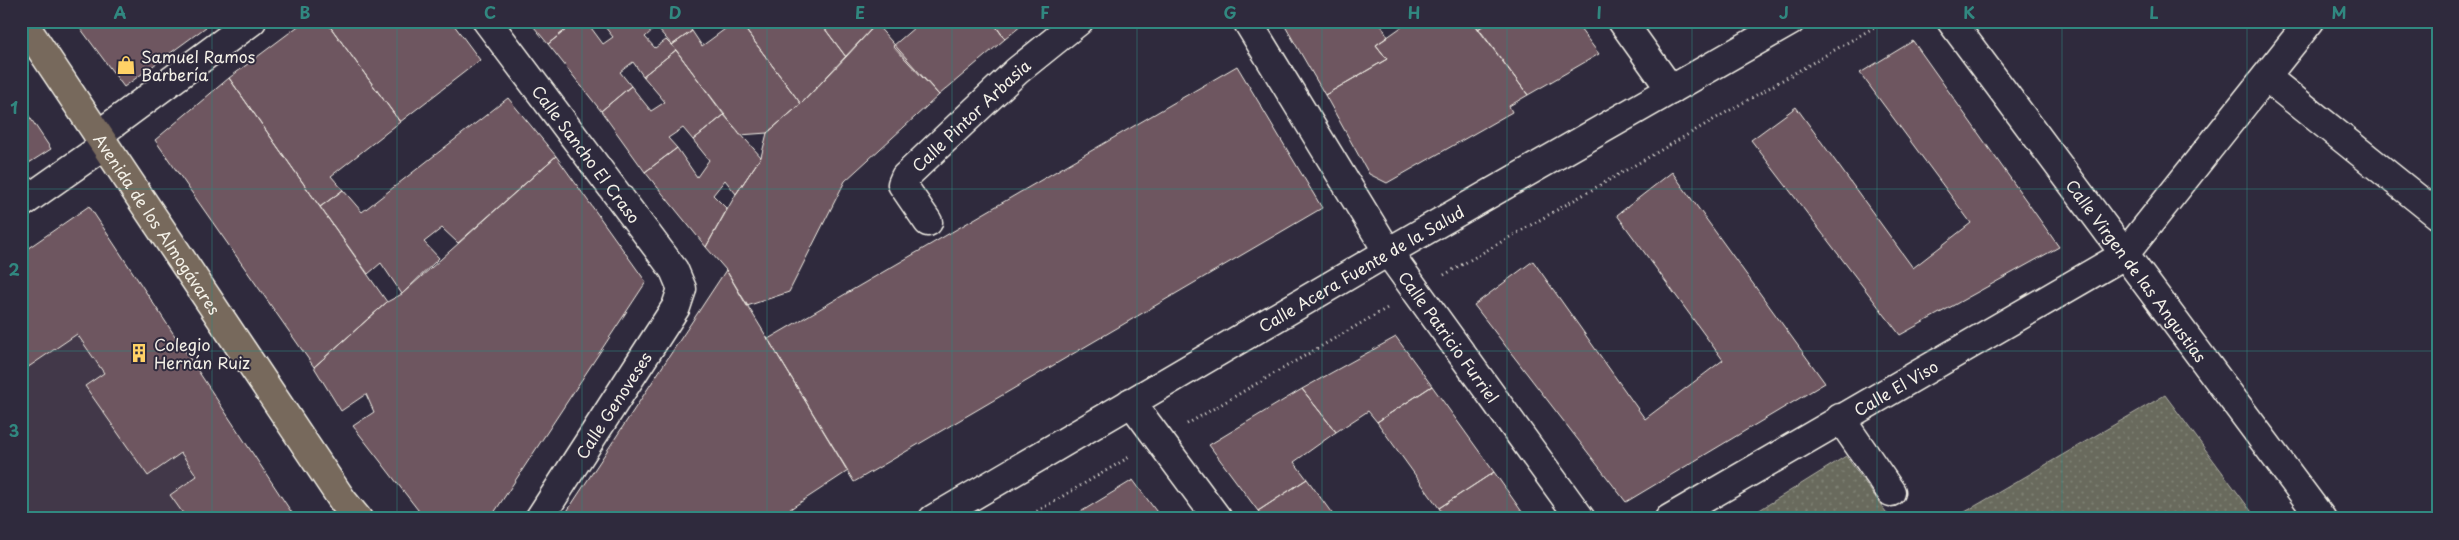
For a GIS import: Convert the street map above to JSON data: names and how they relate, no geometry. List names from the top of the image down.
{
  "streets": {
    "main road": ["Avenida de los Almogávares"],
    "street": [
      "Calle Pintor Arbasia",
      "Calle Sancho El Craso",
      "Calle Acera Fuente de la Salud",
      "Calle Virgen de las Angustias",
      "Calle Patricio Furriel",
      "Calle El Viso",
      "Calle Genoveses"
    ]
  },
  "crossings": [
    ["Calle Sancho El Craso", "Calle Genoveses"],
    ["Calle Acera Fuente de la Salud", "Calle Patricio Furriel"],
    ["Calle Virgen de las Angustias", "Calle El Viso"]
  ],
  "places": {
    "shop": ["Samuel Ramos Barbería"],
    "building": ["Colegio Hernán Ruiz"]
  },
  "grid": {
    "columns": [
      "A",
      "B",
      "C",
      "D",
      "E",
      "F",
      "G",
      "H",
      "I",
      "J",
      "K",
      "L",
      "M"
    ],
    "rows": ["1", "2", "3"]
  }
}
